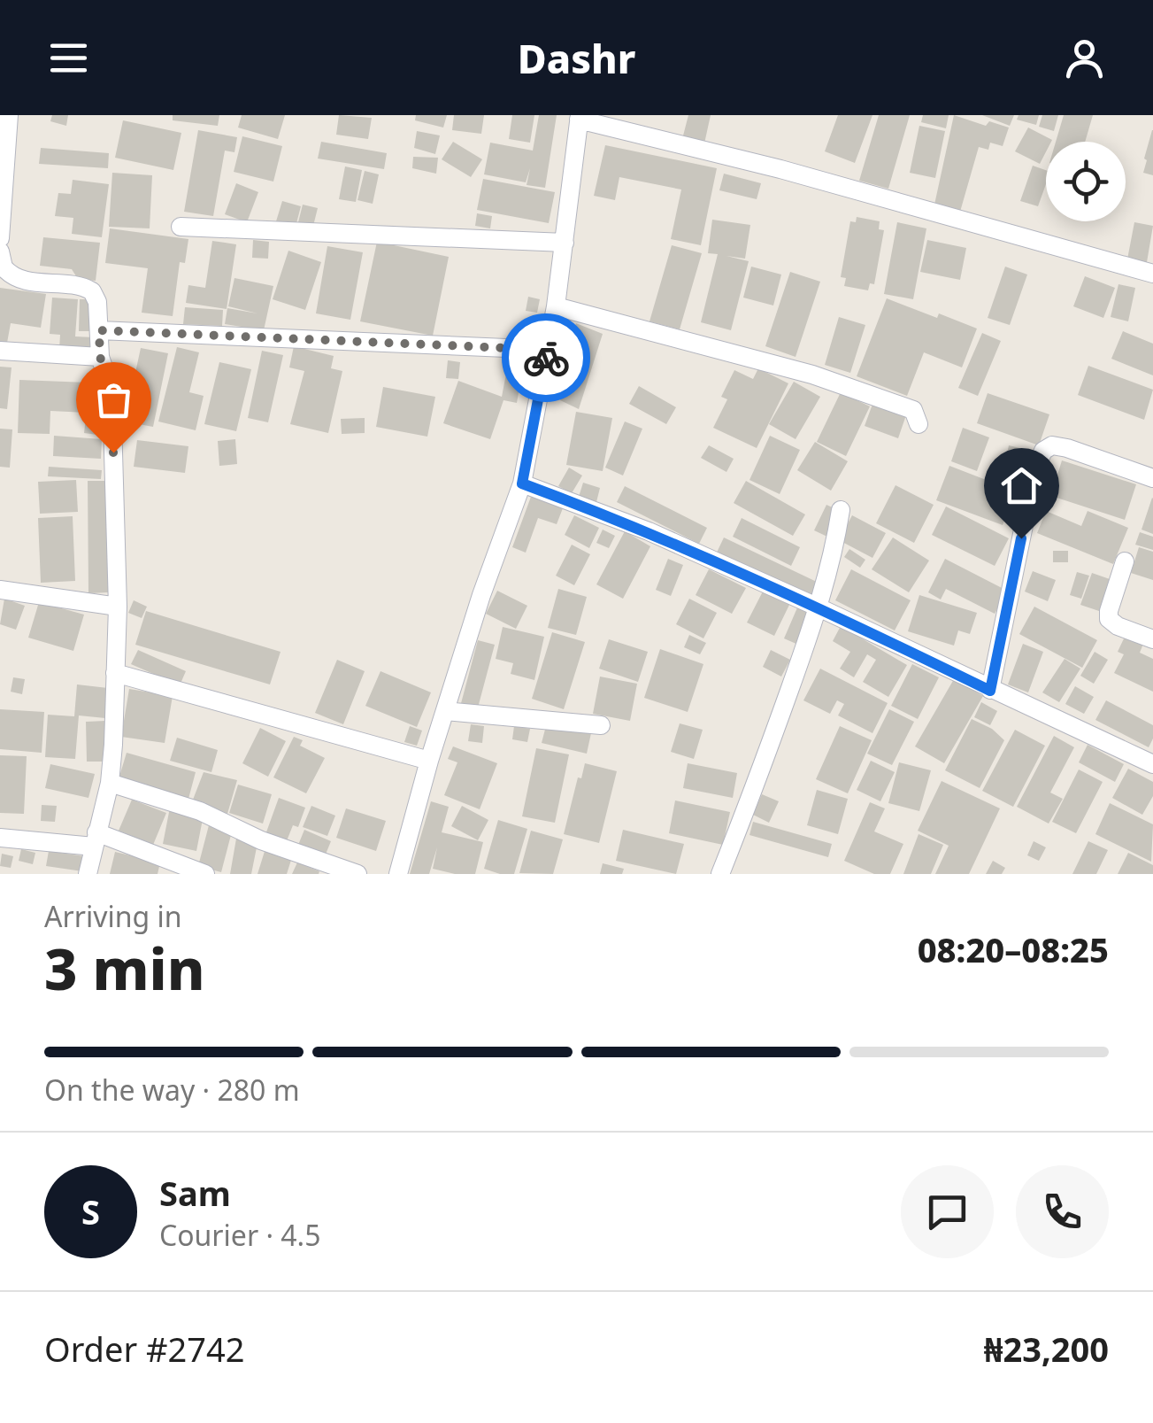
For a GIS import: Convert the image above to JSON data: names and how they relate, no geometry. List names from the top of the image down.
{
  "page": {
    "header": "Dashr",
    "heading": ["3 min", "Arriving in", "08:20–08:25"],
    "panel": [
      "Sam",
      "Courier · 4.5",
      "Order #2742",
      "₦23,200"
    ],
    "bar": "On the way · 280 m",
    "round": "S"
  }
}
